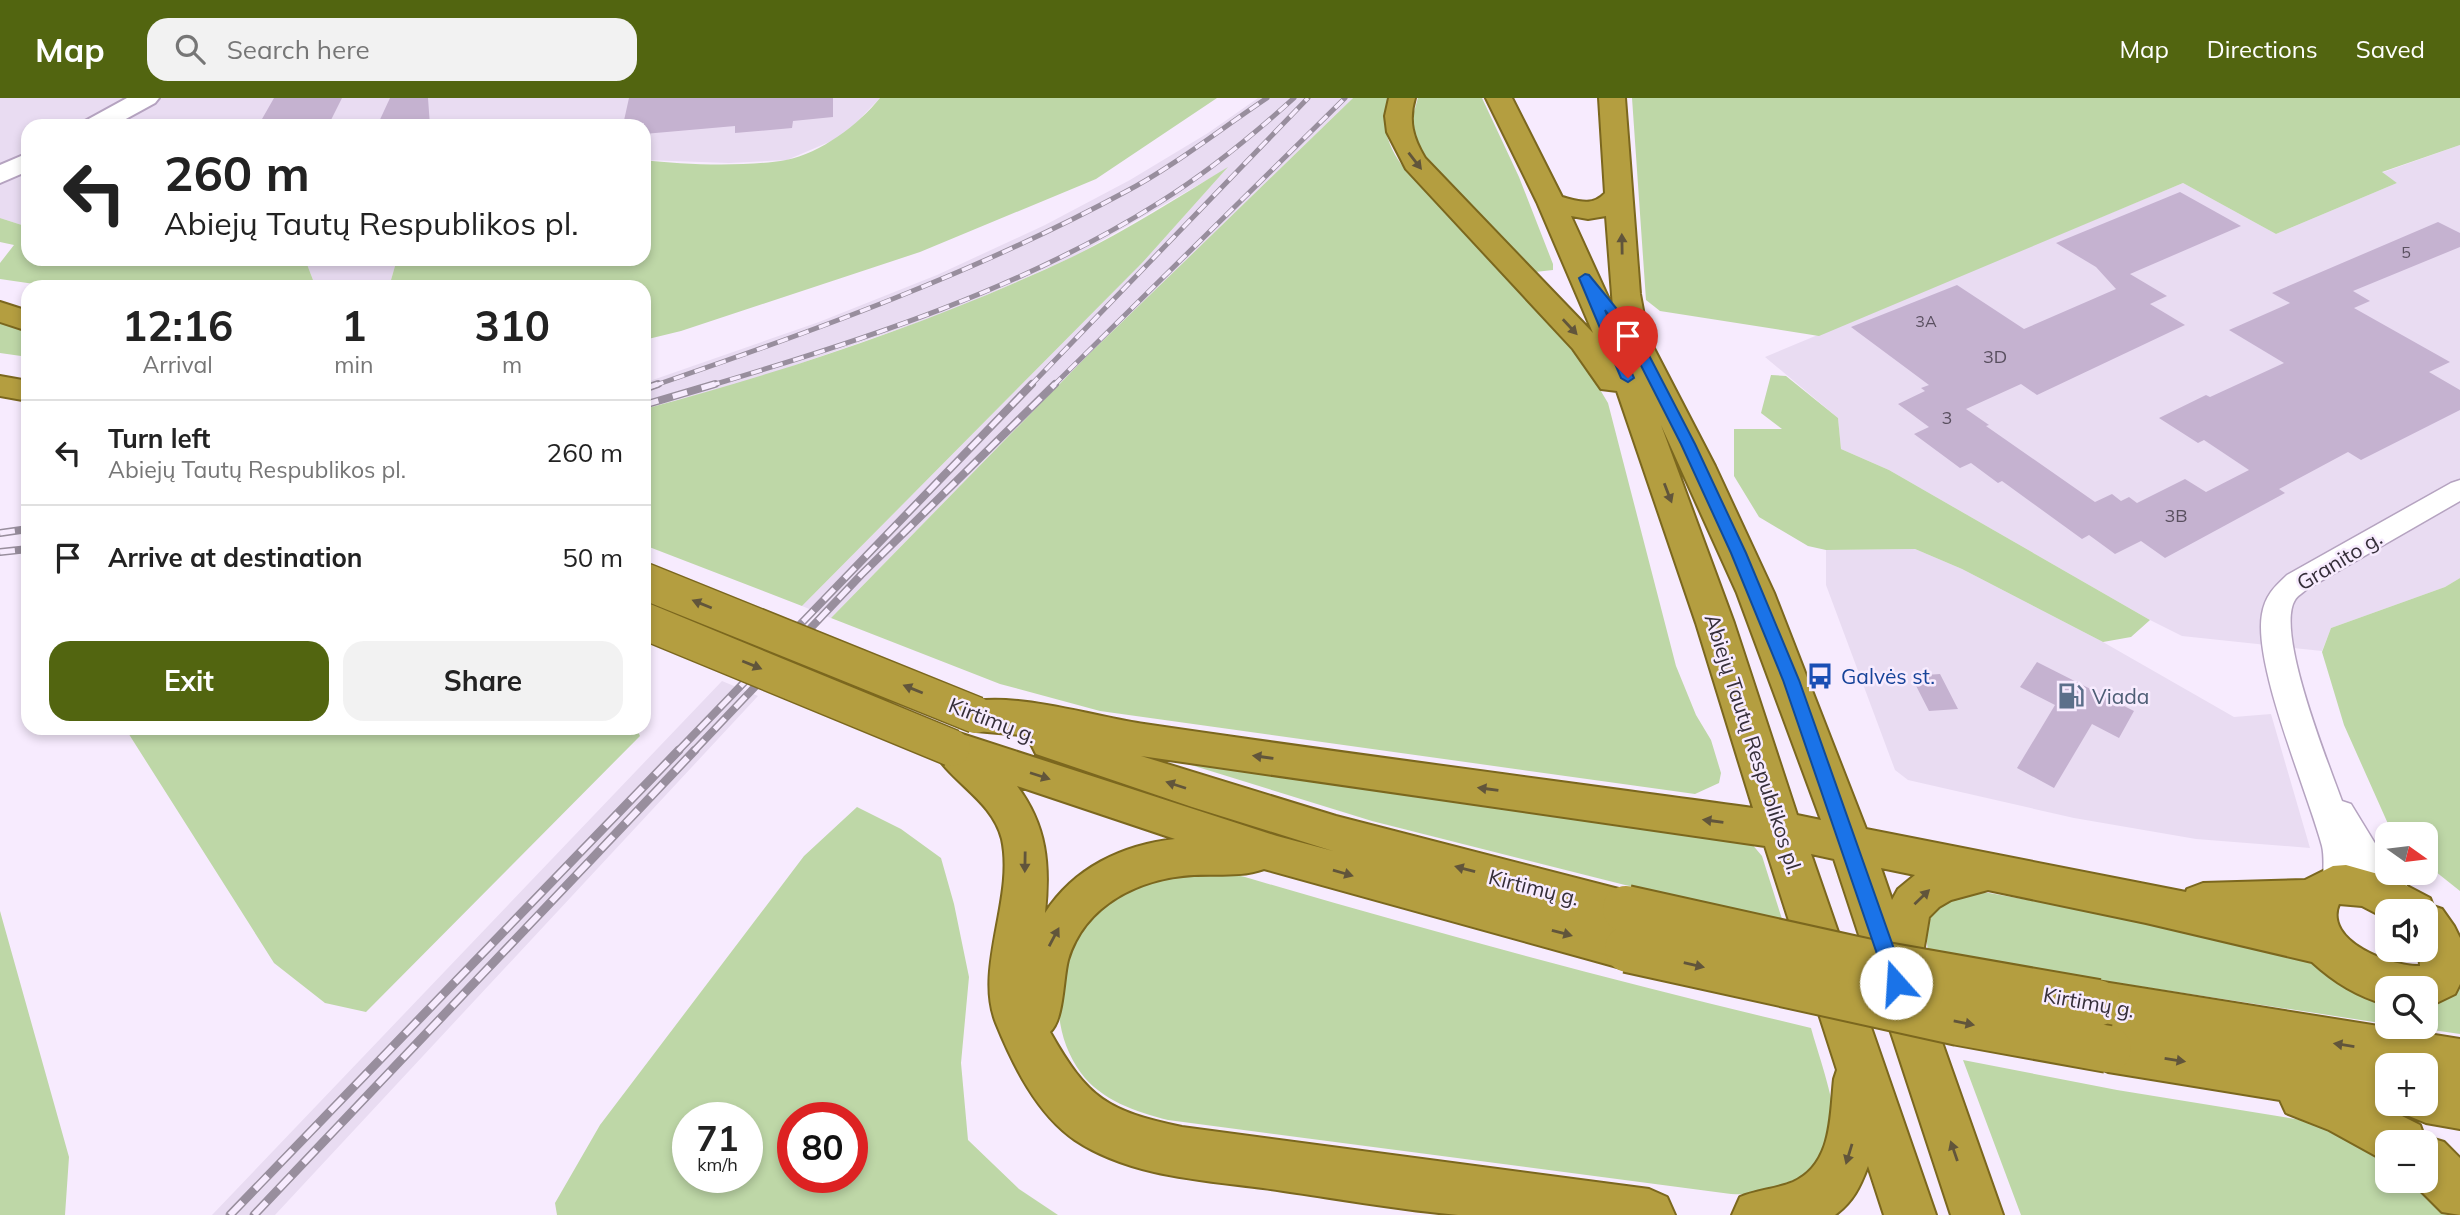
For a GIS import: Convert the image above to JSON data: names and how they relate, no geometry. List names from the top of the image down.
{
  "streets": {
    "highway": ["Kirtimų g.", "Abiejų Tautų Respublikos pl."],
    "street": ["Granito g."]
  },
  "places": {
    "bus stop": ["Galvės st."],
    "fuel station": ["Viada"]
  },
  "house_numbers": [
    "5",
    "3A",
    "3D",
    "3",
    "3B"
  ],
  "north": "right",
  "page": {
    "header": "Map",
    "search": "Search here",
    "nav": ["Map", "Directions", "Saved"],
    "turn": ["260 m", "Abiejų Tautų Respublikos pl."],
    "eta": [
      "12:16",
      "Arrival",
      "1",
      "min",
      "310",
      "m"
    ],
    "list": [
      {
        "name": "Turn left",
        "note": "Abiejų Tautų Respublikos pl.",
        "value": "260 m"
      },
      {
        "name": "Arrive at destination",
        "value": "50 m"
      }
    ],
    "buttons": ["Exit", "Share"],
    "map_buttons": ["+", "−"],
    "speed": "71 km/h",
    "limit": "80"
  }
}
